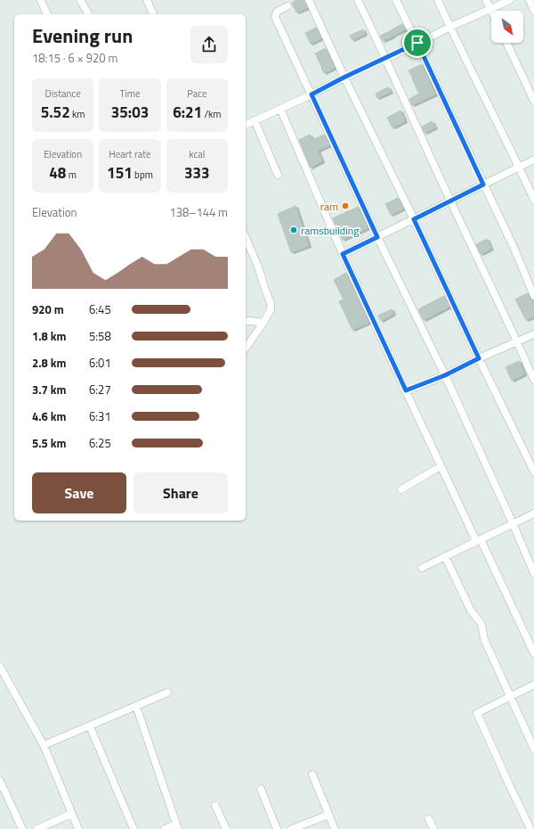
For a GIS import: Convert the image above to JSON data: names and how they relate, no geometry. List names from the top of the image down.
{
  "places": ["ram", "ramsbuilding"],
  "north": "bottom right",
  "page": {
    "heading": ["Evening run", "18:15 · 6 × 920 m"],
    "stats": [
      ["Distance", "5.52 km"],
      ["Time", "35:03"],
      ["Pace", "6:21 /km"],
      ["Elevation", "48 m"],
      ["Heart rate", "151 bpm"],
      ["kcal", "333"]
    ],
    "chart": ["Elevation", "138–144 m"],
    "list": [
      {
        "name": "920 m",
        "note": "6:45"
      },
      {
        "name": "1.8 km",
        "note": "5:58"
      },
      {
        "name": "2.8 km",
        "note": "6:01"
      },
      {
        "name": "3.7 km",
        "note": "6:27"
      },
      {
        "name": "4.6 km",
        "note": "6:31"
      },
      {
        "name": "5.5 km",
        "note": "6:25"
      }
    ],
    "buttons": ["Save", "Share"]
  }
}
